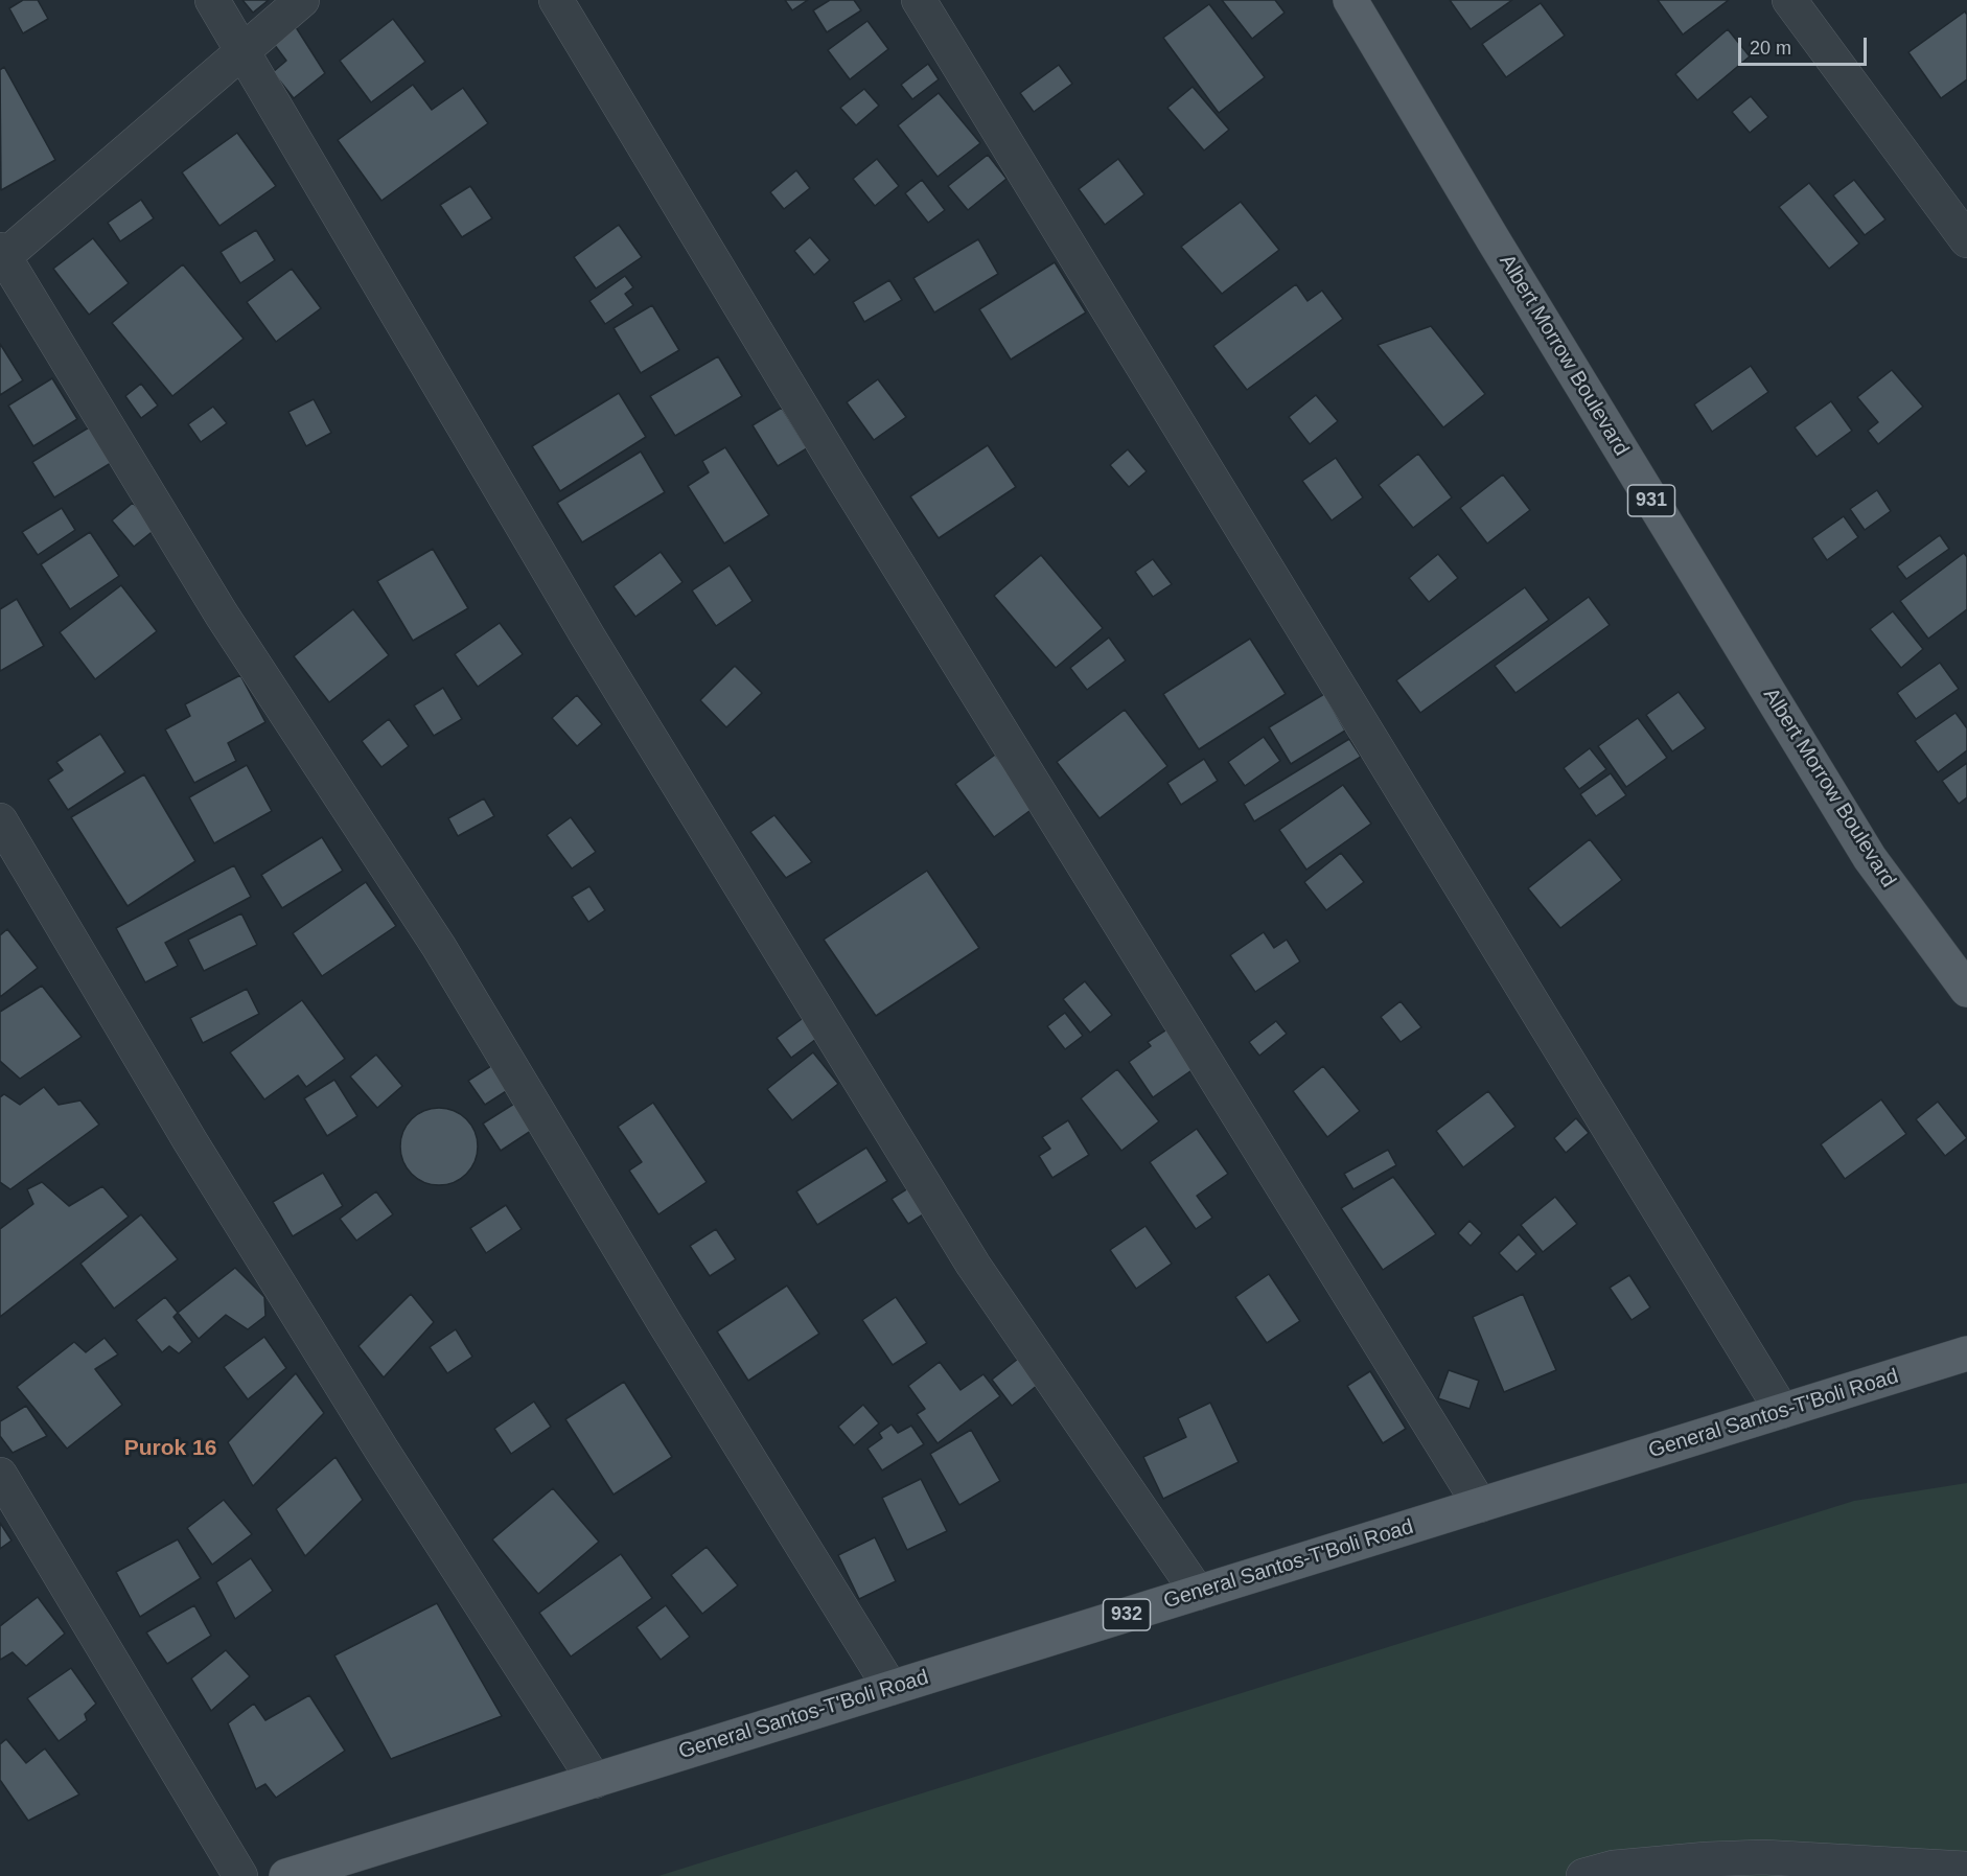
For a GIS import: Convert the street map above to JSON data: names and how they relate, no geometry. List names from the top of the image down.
{
  "streets": {
    "main road": [
      "Albert Morrow Boulevard",
      "931",
      "General Santos-T'Boli Road",
      "932"
    ]
  },
  "districts": ["Purok 16"],
  "scale_bar": "20 m"
}
